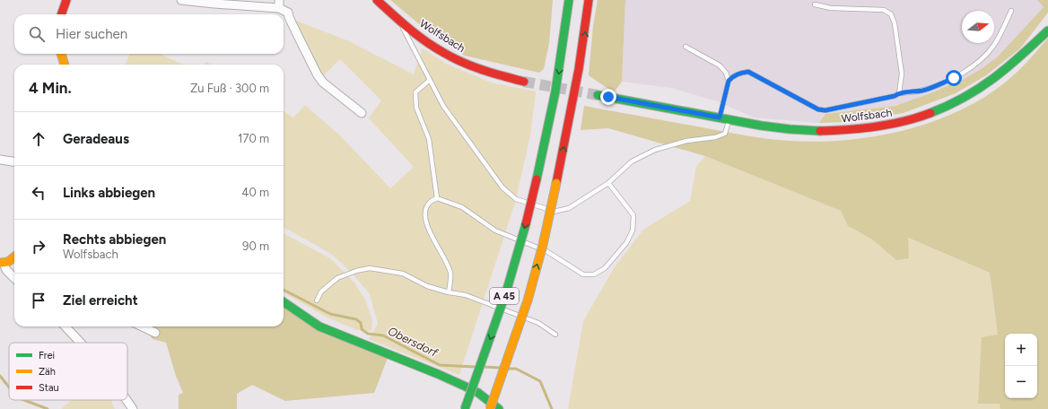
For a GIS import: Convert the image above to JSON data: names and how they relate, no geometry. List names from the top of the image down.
{
  "streets": {
    "main road": ["Wolfsbach", "A 45"]
  },
  "water": ["Obersdorf"],
  "legend": ["Frei", "Zäh", "Stau"],
  "north": "right",
  "page": {
    "search": "Hier suchen",
    "heading": ["4 Min.", "Zu Fuß · 300 m"],
    "list": [
      ["Geradeaus", "170 m"],
      ["Links abbiegen", "40 m"],
      ["Rechts abbiegen", "Wolfsbach", "90 m"],
      "Ziel erreicht"
    ],
    "map_buttons": ["+", "−"]
  }
}
